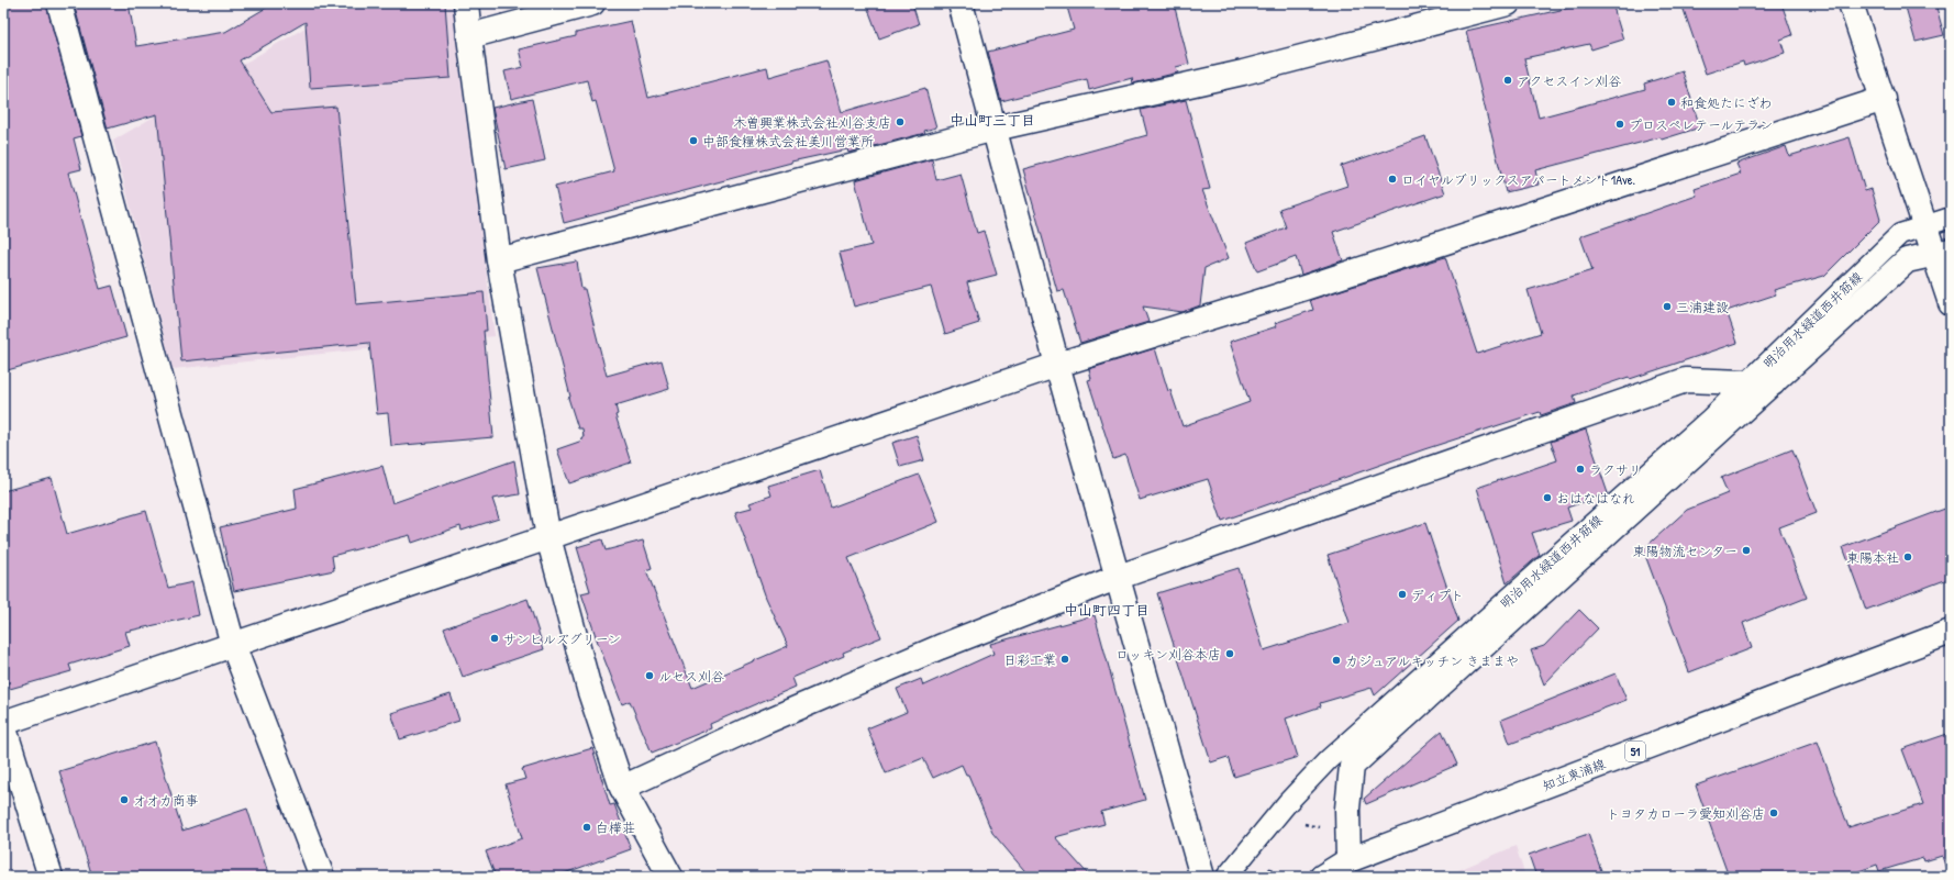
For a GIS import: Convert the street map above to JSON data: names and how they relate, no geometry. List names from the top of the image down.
{
  "streets": {
    "street": ["明治用水緑道西井筋線", "51", "知立東浦線"]
  },
  "districts": ["中山町三丁目", "中山町四丁目"],
  "places": [
    "アクセスイン刈谷",
    "和食処たにざわ",
    "木曽興業株式会社刈谷支店",
    "プロスペレテールテラン",
    "中部食糧株式会社美川営業所",
    "ロイヤルブリックスアパートメント1Ave.",
    "三浦建設",
    "ラクサリ",
    "おはなはなれ",
    "東陽物流センター",
    "東陽本社",
    "ディプト",
    "サンヒルズグリーン",
    "ロッキン刈谷本店",
    "日彩工業",
    "カジュアルキッチン きままや",
    "ルセス刈谷",
    "オオカ商事",
    "トヨタカローラ愛知刈谷店",
    "白樺荘"
  ]
}
